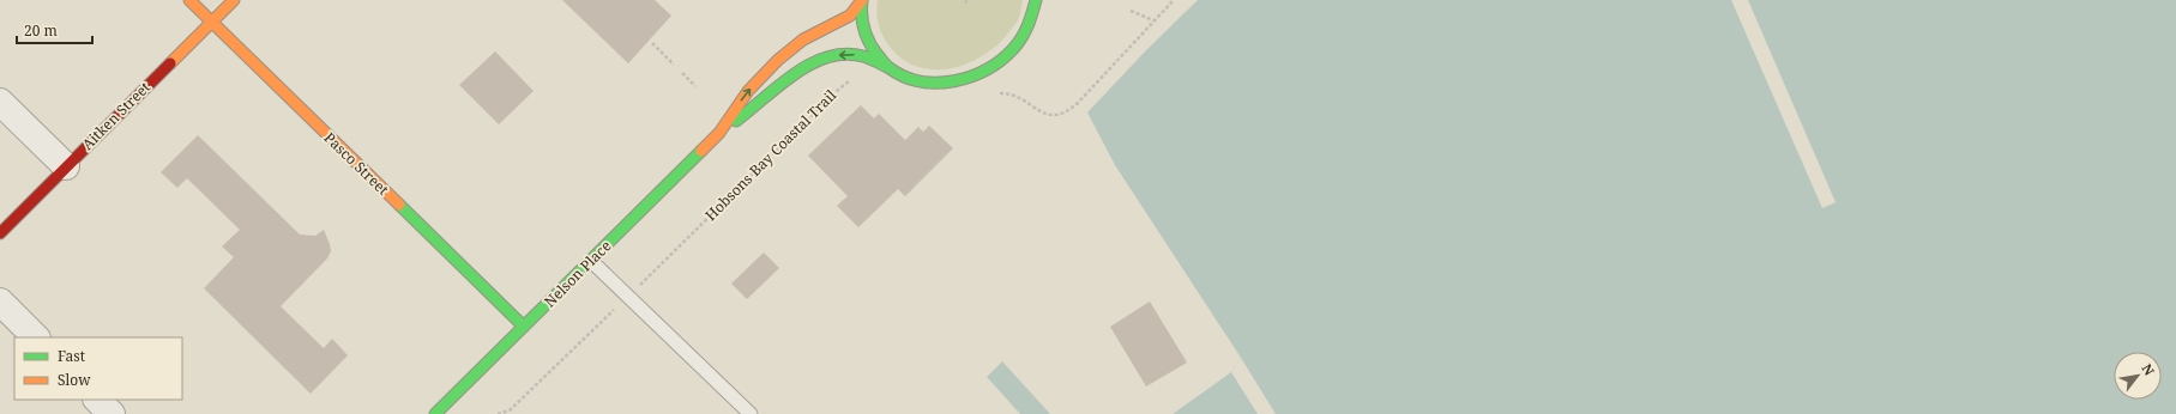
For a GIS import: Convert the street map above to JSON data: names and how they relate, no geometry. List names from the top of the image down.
{
  "streets": {
    "street": ["Aitken Street", "Pasco Street", "Nelson Place"],
    "path": ["Hobsons Bay Coastal Trail"]
  },
  "crossings": [
    ["Aitken Street", "Pasco Street"],
    ["Pasco Street", "Nelson Place"]
  ],
  "legend": ["Fast", "Slow"],
  "scale_bar": "20 m",
  "north": "top right"
}
